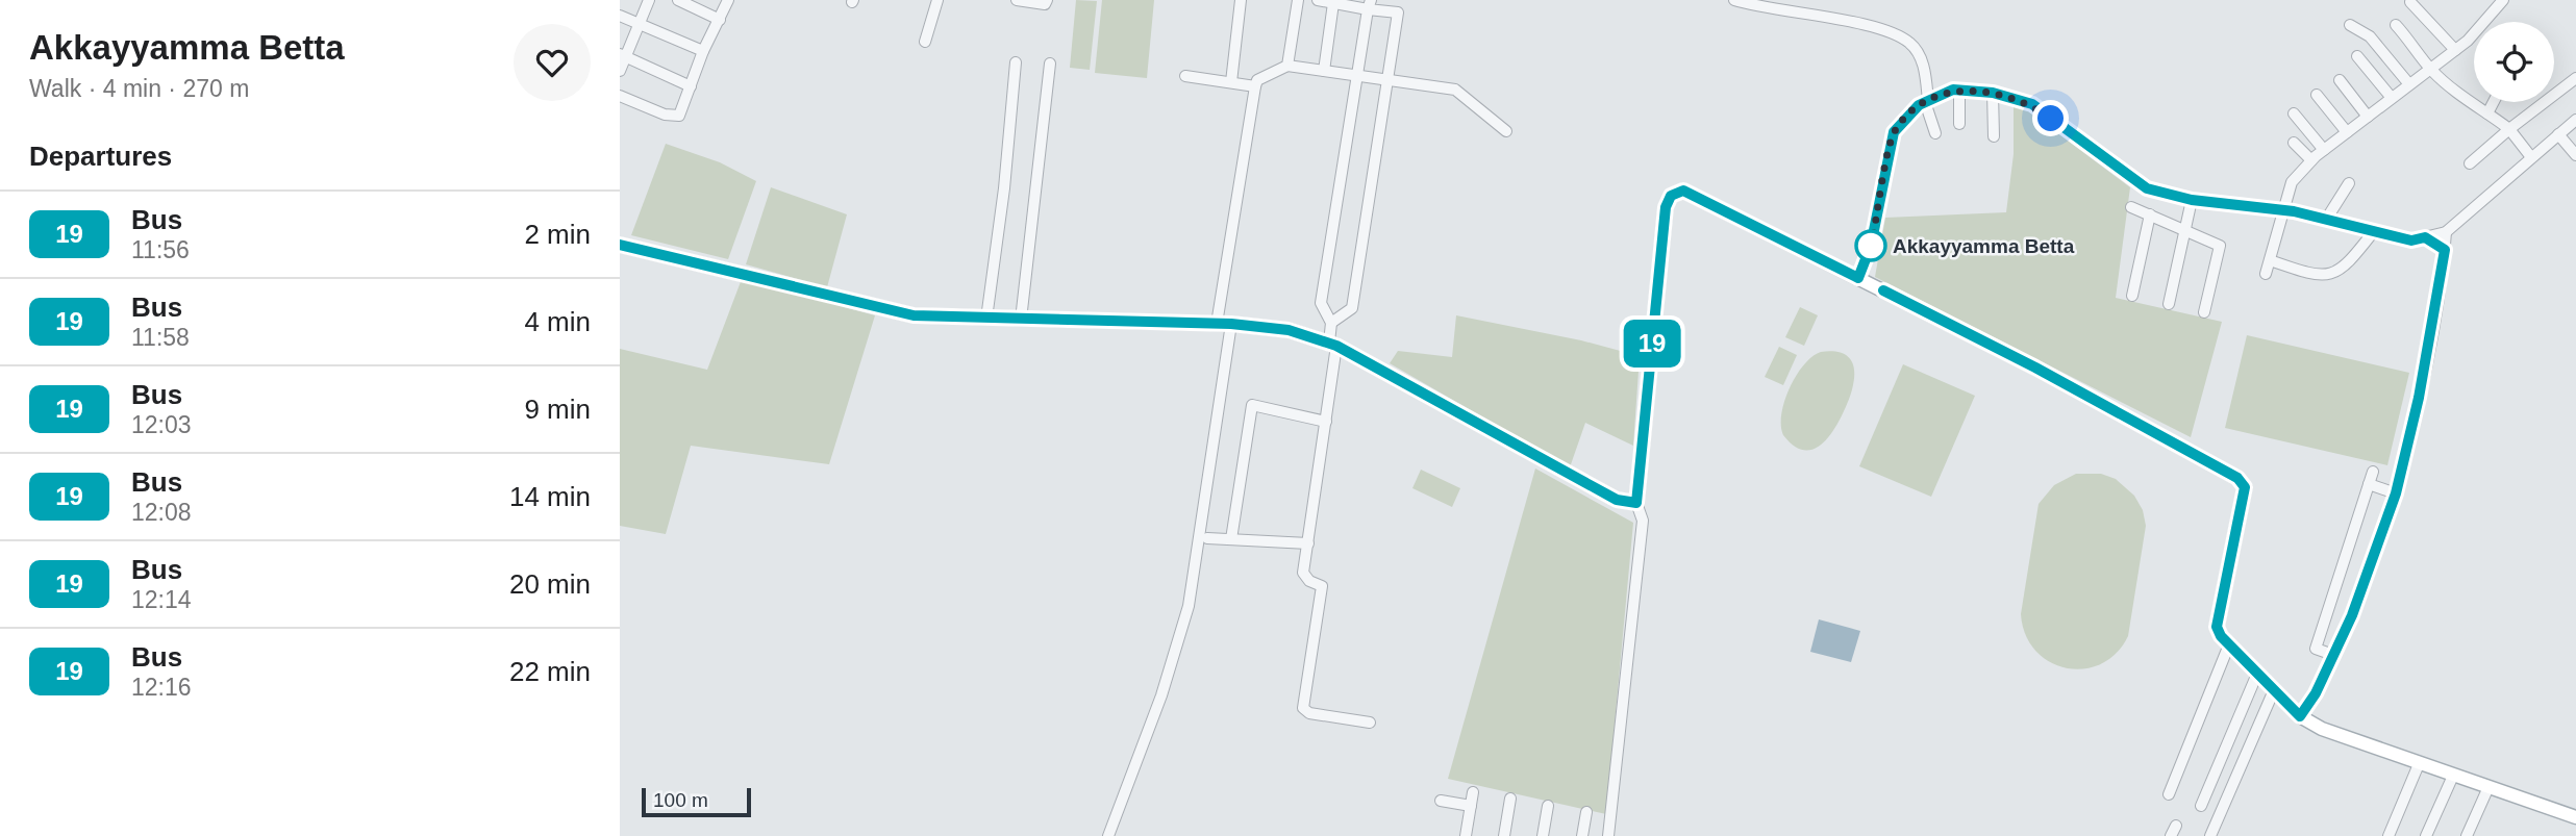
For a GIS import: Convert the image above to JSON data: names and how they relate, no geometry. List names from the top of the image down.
{
  "places": ["Akkayyamma Betta"],
  "lines": ["bus line 19"],
  "scale_bar": "100 m",
  "page": {
    "heading": [
      ["Akkayyamma Betta", "Walk · 4 min · 270 m"],
      "Departures"
    ],
    "on_map": "19",
    "list": [
      {
        "mark": "19",
        "name": "Bus",
        "note": "11:56",
        "value": "2 min"
      },
      {
        "mark": "19",
        "name": "Bus",
        "note": "11:58",
        "value": "4 min"
      },
      {
        "mark": "19",
        "name": "Bus",
        "note": "12:03",
        "value": "9 min"
      },
      {
        "mark": "19",
        "name": "Bus",
        "note": "12:08",
        "value": "14 min"
      },
      {
        "mark": "19",
        "name": "Bus",
        "note": "12:14",
        "value": "20 min"
      },
      {
        "mark": "19",
        "name": "Bus",
        "note": "12:16",
        "value": "22 min"
      }
    ],
    "scale": "100 m"
  }
}
